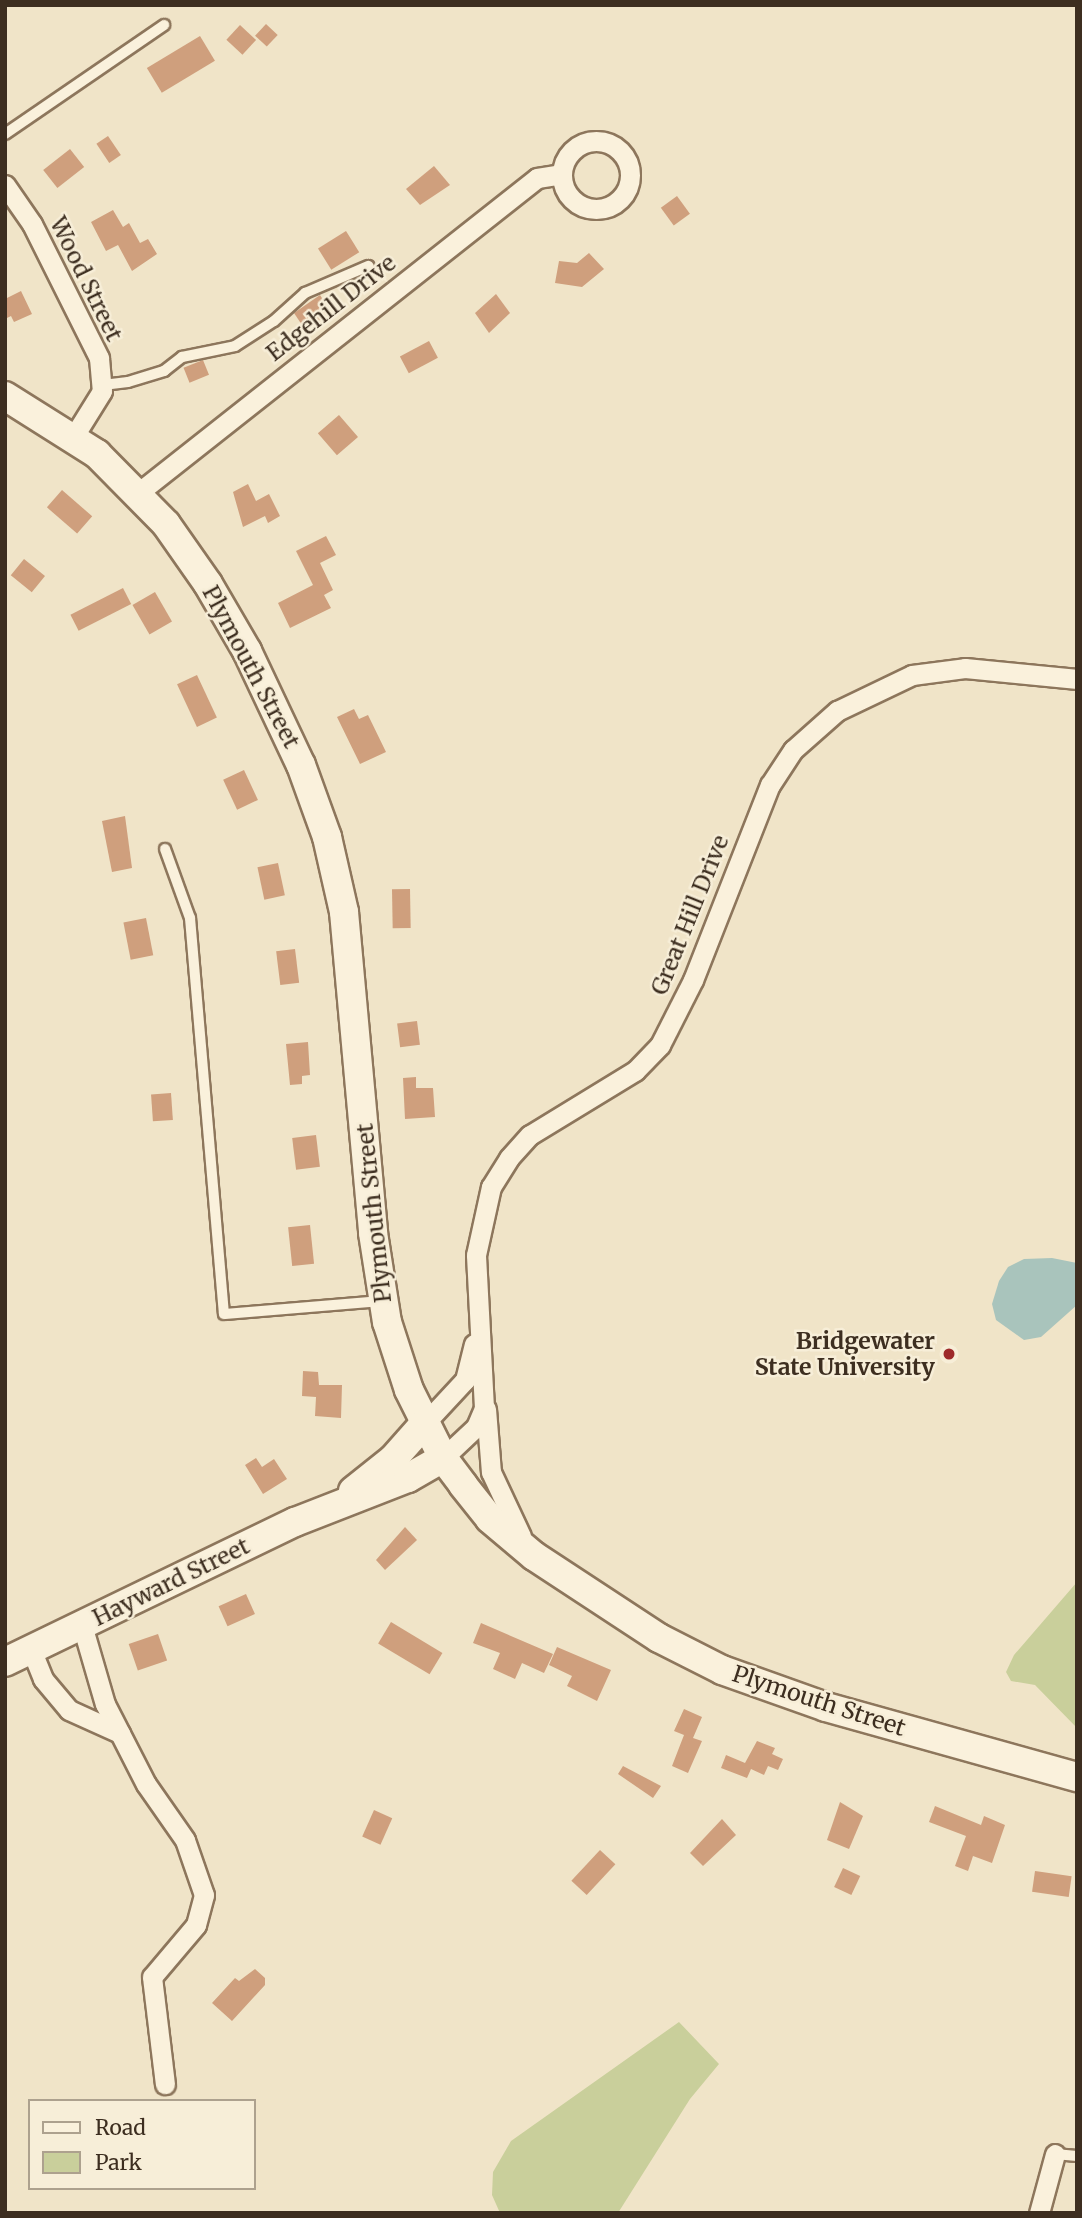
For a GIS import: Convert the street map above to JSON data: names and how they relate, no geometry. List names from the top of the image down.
{
  "streets": {
    "main road": ["Plymouth Street", "Hayward Street"],
    "street": ["Wood Street", "Edgehill Drive", "Great Hill Drive"]
  },
  "crossings": [
    ["Edgehill Drive", "Plymouth Street"],
    ["Plymouth Street", "Great Hill Drive"],
    ["Plymouth Street", "Hayward Street"],
    ["Great Hill Drive", "Hayward Street"]
  ],
  "places": ["Bridgewater State University"],
  "legend": ["Road", "Park"]
}
